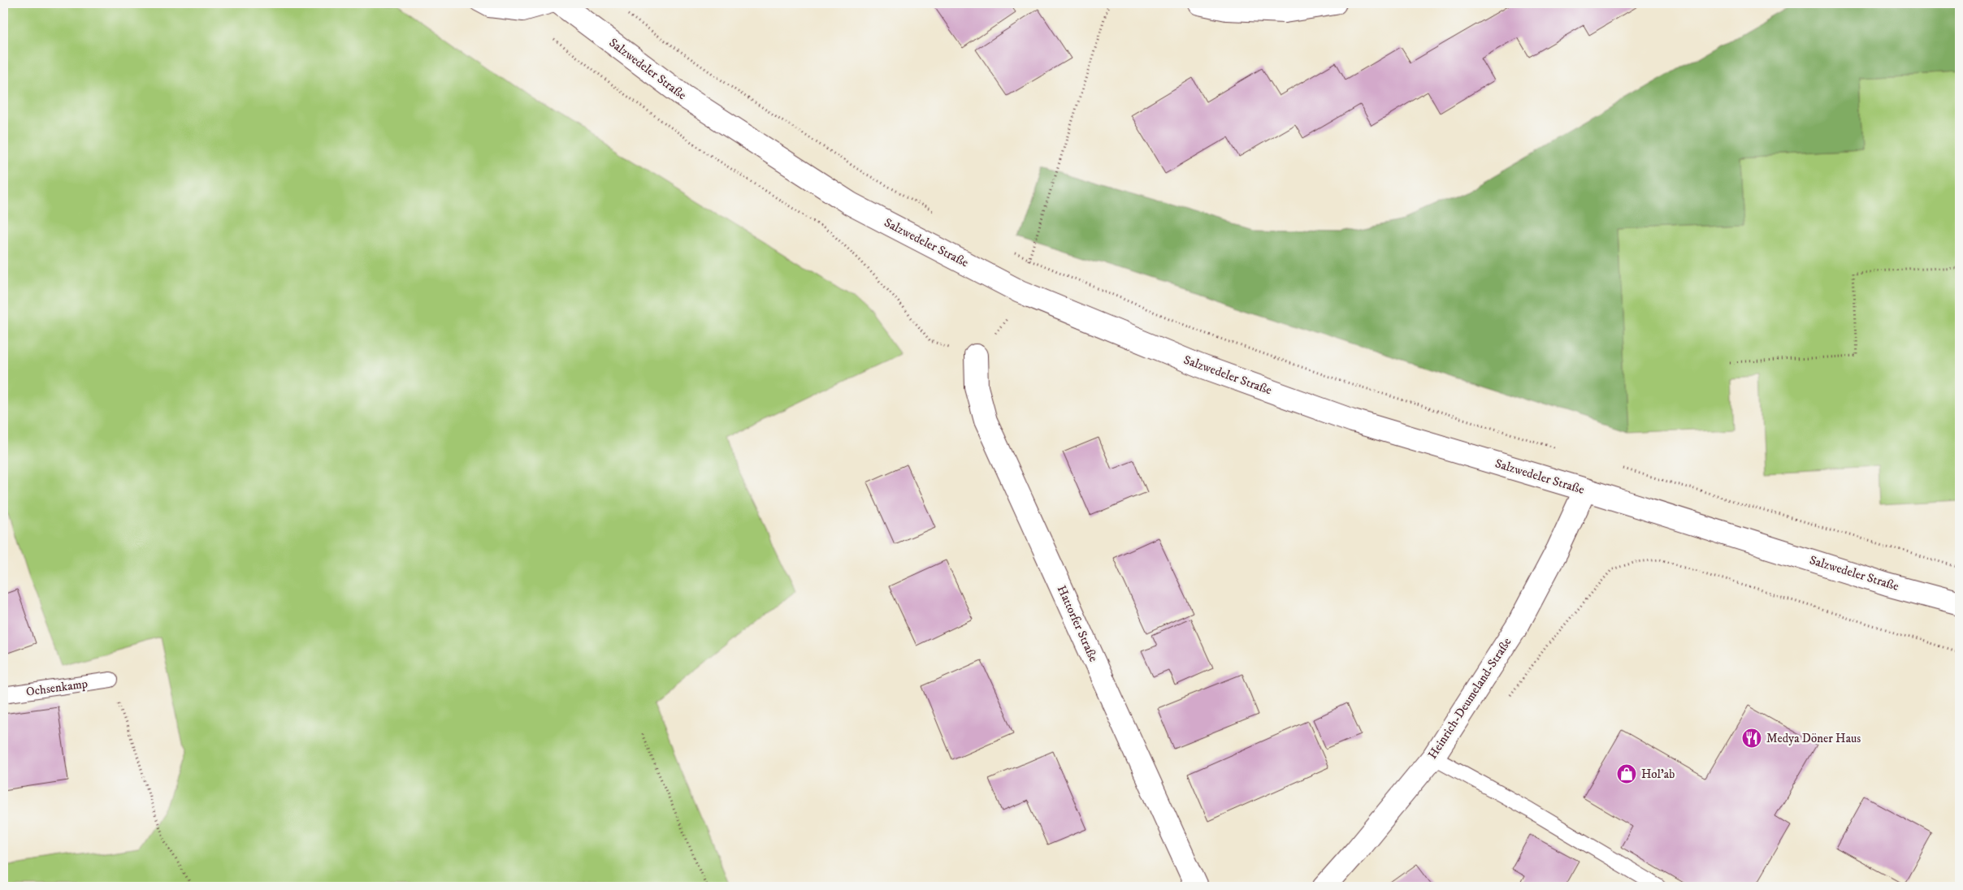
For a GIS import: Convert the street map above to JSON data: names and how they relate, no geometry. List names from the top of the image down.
{
  "streets": {
    "street": ["Salzwedeler Straße", "Hattorfer Straße", "Heinrich-Deumeland-Straße"],
    "lane": ["Ochsenkamp"]
  },
  "crossings": [
    ["Salzwedeler Straße", "Heinrich-Deumeland-Straße"]
  ],
  "places": {
    "restaurant": ["Medya Döner Haus"],
    "shop": ["Hol'ab"]
  }
}
